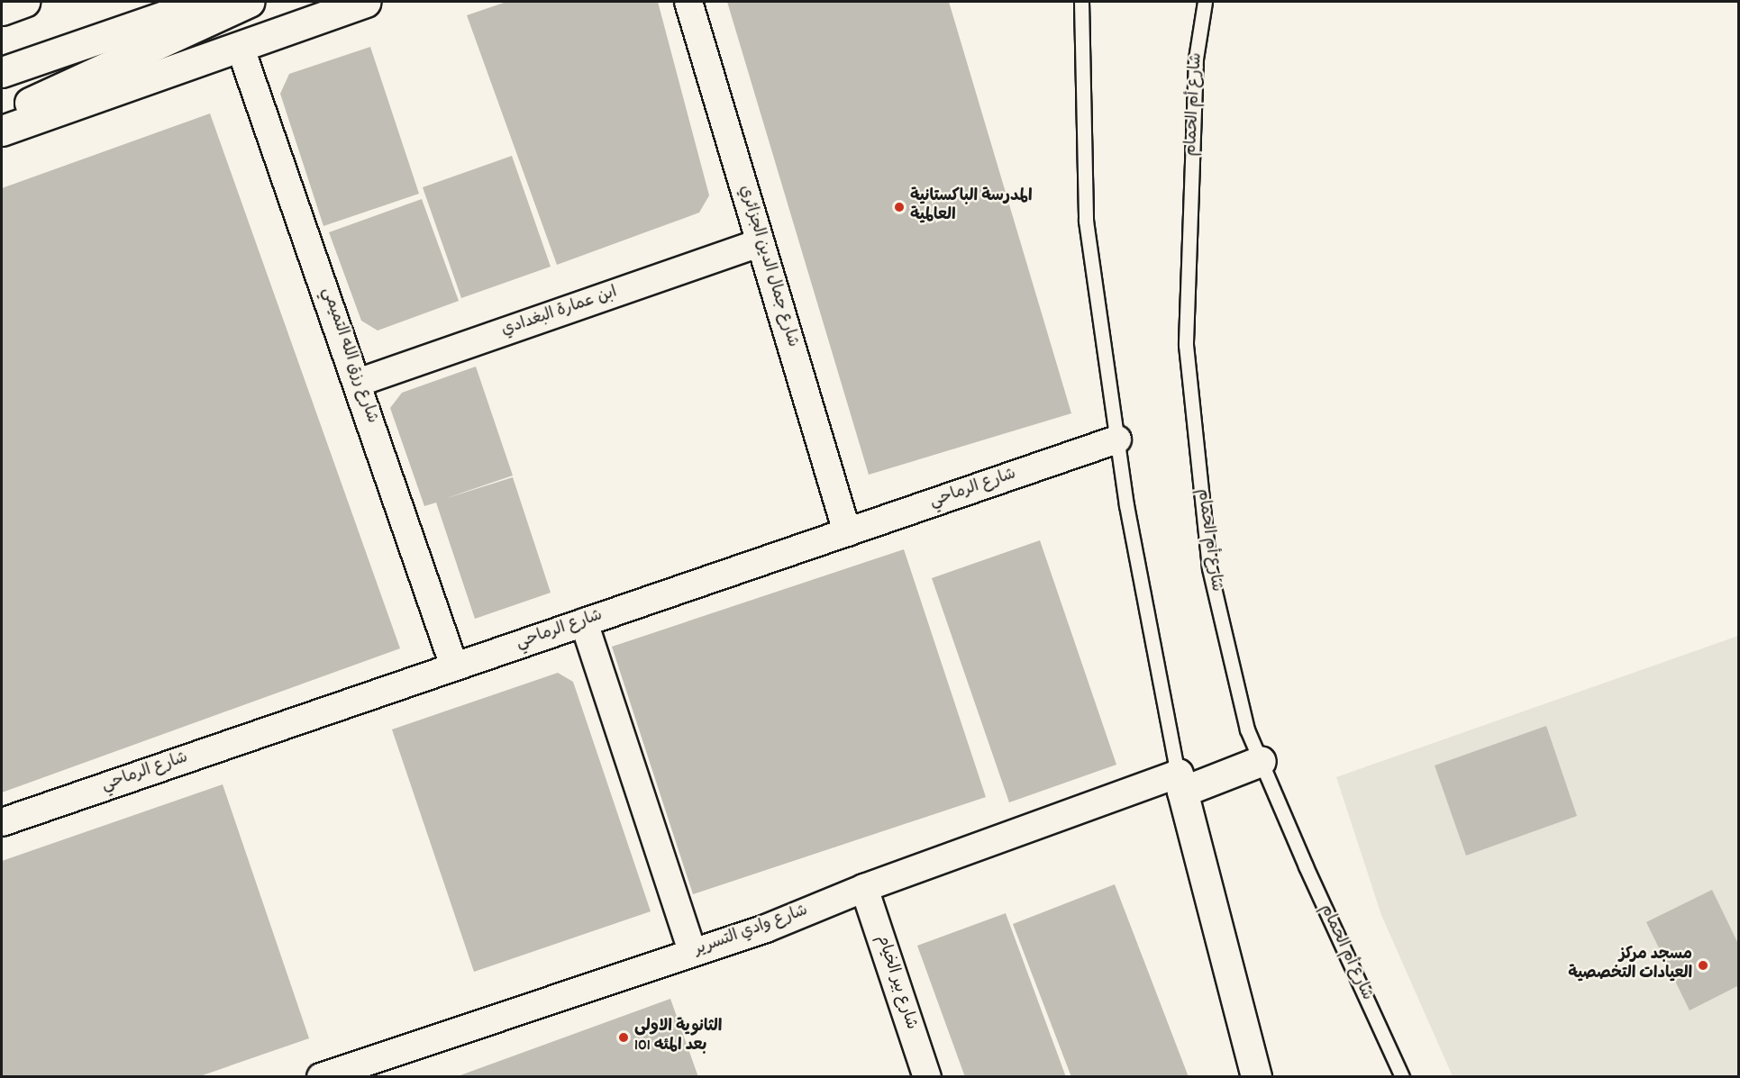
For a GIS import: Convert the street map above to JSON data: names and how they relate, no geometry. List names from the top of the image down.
{
  "streets": {
    "street": [
      "شارع جمال الدين الجزائري",
      "ابن عمارة البغدادي",
      "شارع رزق الله التميمي",
      "شارع الرماحي",
      "شارع وادي التسرير",
      "شارع بير الخيام"
    ],
    "lane": ["شارع أم الحمام"]
  },
  "crossings": [
    ["شارع جمال الدين الجزائري", "ابن عمارة البغدادي"],
    ["شارع جمال الدين الجزائري", "شارع الرماحي"],
    ["ابن عمارة البغدادي", "شارع رزق الله التميمي"],
    ["شارع رزق الله التميمي", "شارع الرماحي"],
    ["شارع وادي التسرير", "شارع بير الخيام"]
  ],
  "places": ["المدرسة الباكستانية العالمية", "مسجد مركز العيادات التخصصية", "الثانوية الاولى بعد المئه 101"]
}
